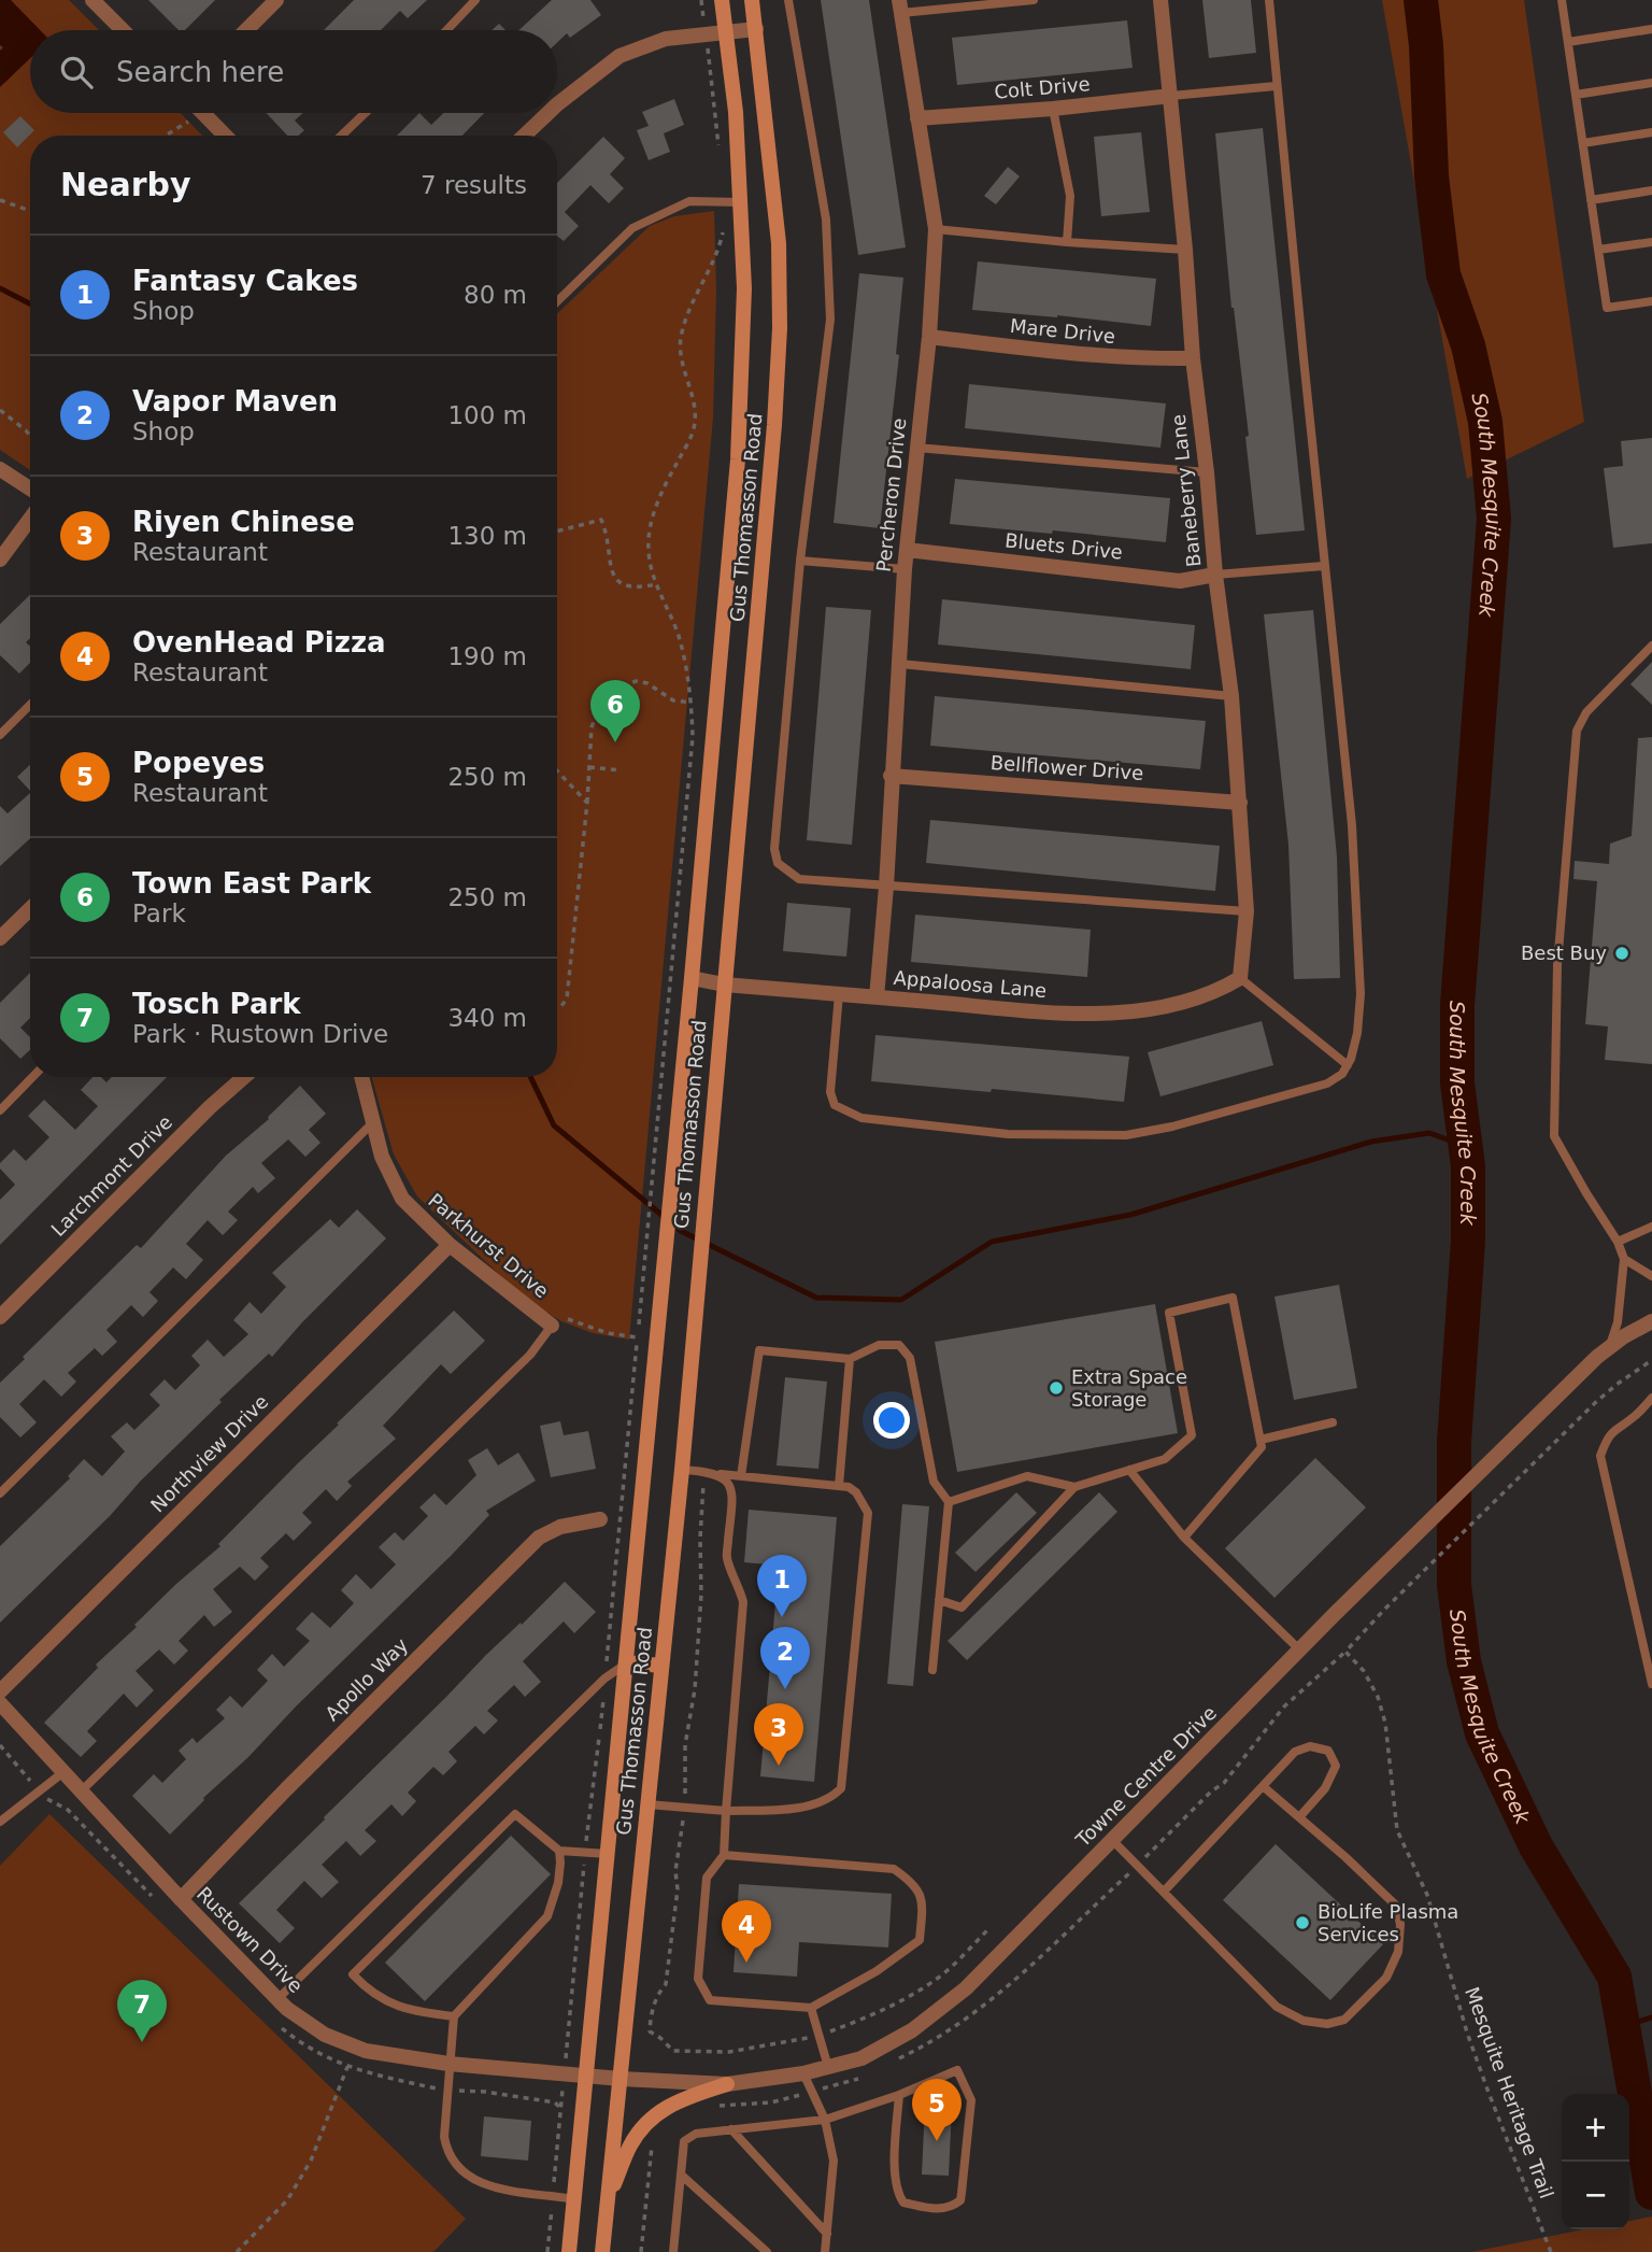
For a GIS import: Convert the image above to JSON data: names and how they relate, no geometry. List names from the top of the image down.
{
  "streets": {
    "main road": ["Gus Thomasson Road"],
    "street": [
      "Colt Drive",
      "Mare Drive",
      "Baneberry Lane",
      "Percheron Drive",
      "Bluets Drive",
      "Bellflower Drive",
      "Appaloosa Lane",
      "Larchmont Drive",
      "Parkhurst Drive",
      "Northview Drive",
      "Apollo Way",
      "Towne Centre Drive",
      "Rustown Drive"
    ],
    "path": ["Mesquite Heritage Trail"]
  },
  "crossings": [
    ["Colt Drive", "Baneberry Lane"],
    ["Colt Drive", "Percheron Drive"],
    ["Mare Drive", "Baneberry Lane"],
    ["Mare Drive", "Percheron Drive"],
    ["Baneberry Lane", "Bluets Drive"],
    ["Baneberry Lane", "Bellflower Drive"],
    ["Baneberry Lane", "Appaloosa Lane"],
    ["Percheron Drive", "Bluets Drive"],
    ["Percheron Drive", "Bellflower Drive"],
    ["Percheron Drive", "Appaloosa Lane"],
    ["Gus Thomasson Road", "Appaloosa Lane"],
    ["Gus Thomasson Road", "Towne Centre Drive"],
    ["Gus Thomasson Road", "Rustown Drive"],
    ["Parkhurst Drive", "Northview Drive"],
    ["Apollo Way", "Rustown Drive"],
    ["Towne Centre Drive", "Rustown Drive"]
  ],
  "water": ["South Mesquite Creek"],
  "places": ["Best Buy", "Extra Space Storage", "BioLife Plasma Services"],
  "page": {
    "search": "Search here",
    "heading": ["Nearby", "7 results"],
    "list": [
      {
        "mark": "1",
        "name": "Fantasy Cakes",
        "note": "Shop",
        "value": "80 m"
      },
      {
        "mark": "2",
        "name": "Vapor Maven",
        "note": "Shop",
        "value": "100 m"
      },
      {
        "mark": "3",
        "name": "Riyen Chinese",
        "note": "Restaurant",
        "value": "130 m"
      },
      {
        "mark": "4",
        "name": "OvenHead Pizza",
        "note": "Restaurant",
        "value": "190 m"
      },
      {
        "mark": "5",
        "name": "Popeyes",
        "note": "Restaurant",
        "value": "250 m"
      },
      {
        "mark": "6",
        "name": "Town East Park",
        "note": "Park",
        "value": "250 m"
      },
      {
        "mark": "7",
        "name": "Tosch Park",
        "note": "Park · Rustown Drive",
        "value": "340 m"
      }
    ],
    "pins": [
      "6",
      "1",
      "2",
      "3",
      "4",
      "7",
      "5"
    ],
    "map_buttons": ["+", "−"]
  }
}
